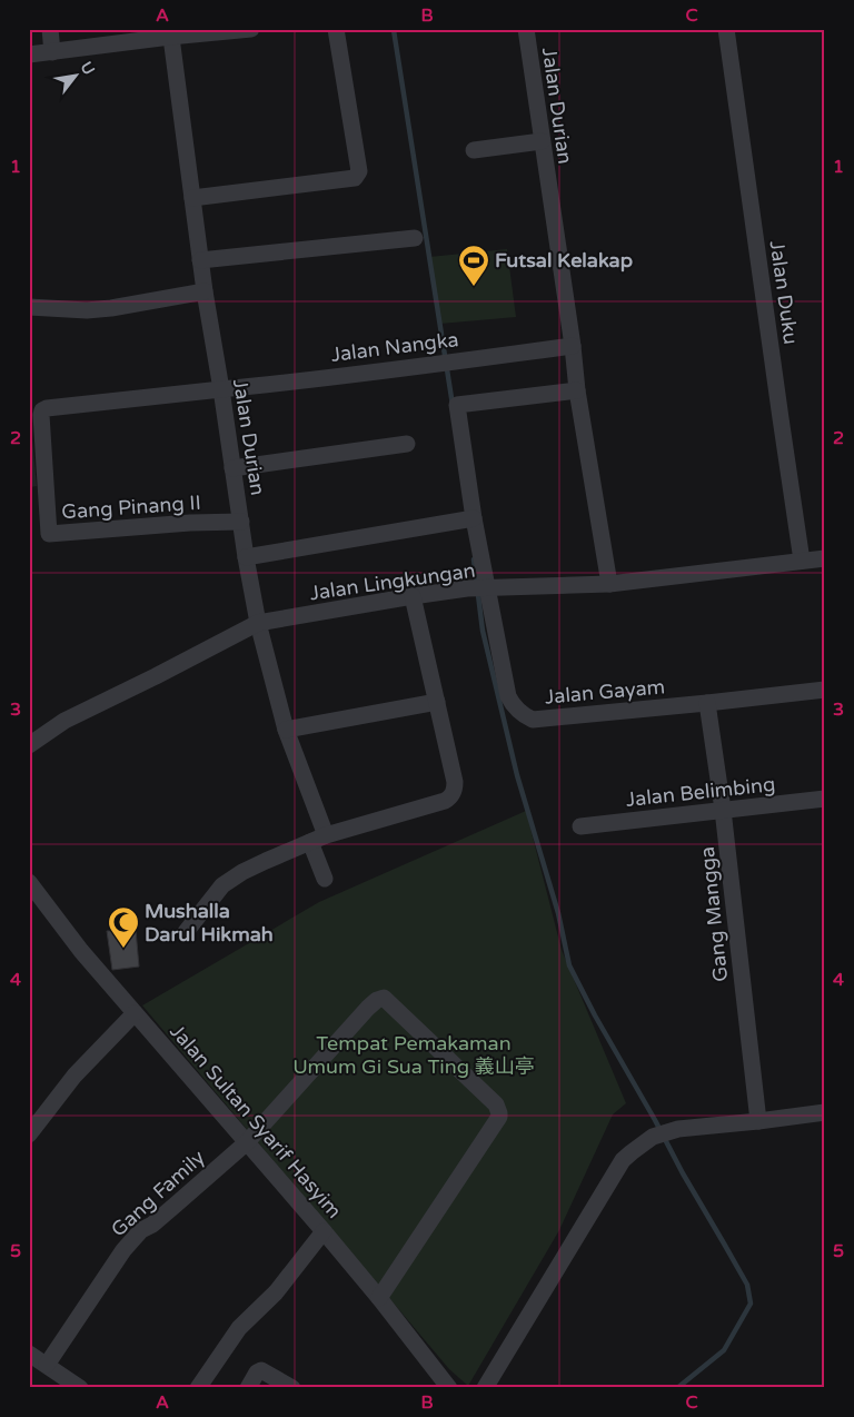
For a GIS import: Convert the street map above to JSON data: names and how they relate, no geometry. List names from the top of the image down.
{
  "streets": {
    "street": [
      "Jalan Durian",
      "Jalan Duku",
      "Jalan Nangka",
      "Gang Pinang II",
      "Jalan Lingkungan",
      "Jalan Gayam",
      "Jalan Belimbing",
      "Gang Mangga",
      "Jalan Sultan Syarif Hasyim",
      "Gang Family"
    ]
  },
  "crossings": [
    ["Jalan Durian", "Jalan Nangka"],
    ["Jalan Durian", "Gang Pinang II"],
    ["Jalan Durian", "Jalan Lingkungan"],
    ["Jalan Durian", "Jalan Gayam"],
    ["Jalan Duku", "Jalan Lingkungan"],
    ["Jalan Nangka", "Gang Pinang II"],
    ["Jalan Lingkungan", "Jalan Gayam"],
    ["Jalan Gayam", "Gang Mangga"],
    ["Jalan Belimbing", "Gang Mangga"],
    ["Jalan Sultan Syarif Hasyim", "Gang Family"]
  ],
  "parks": ["Tempat Pemakaman Umum Gi Sua Ting 義山亭"],
  "places": {
    "sports": ["Futsal Kelakap"],
    "mosque": ["Mushalla Darul Hikmah"]
  },
  "north": "top right",
  "grid": {
    "columns": ["A", "B", "C"],
    "rows": [
      "1",
      "2",
      "3",
      "4",
      "5"
    ]
  }
}
